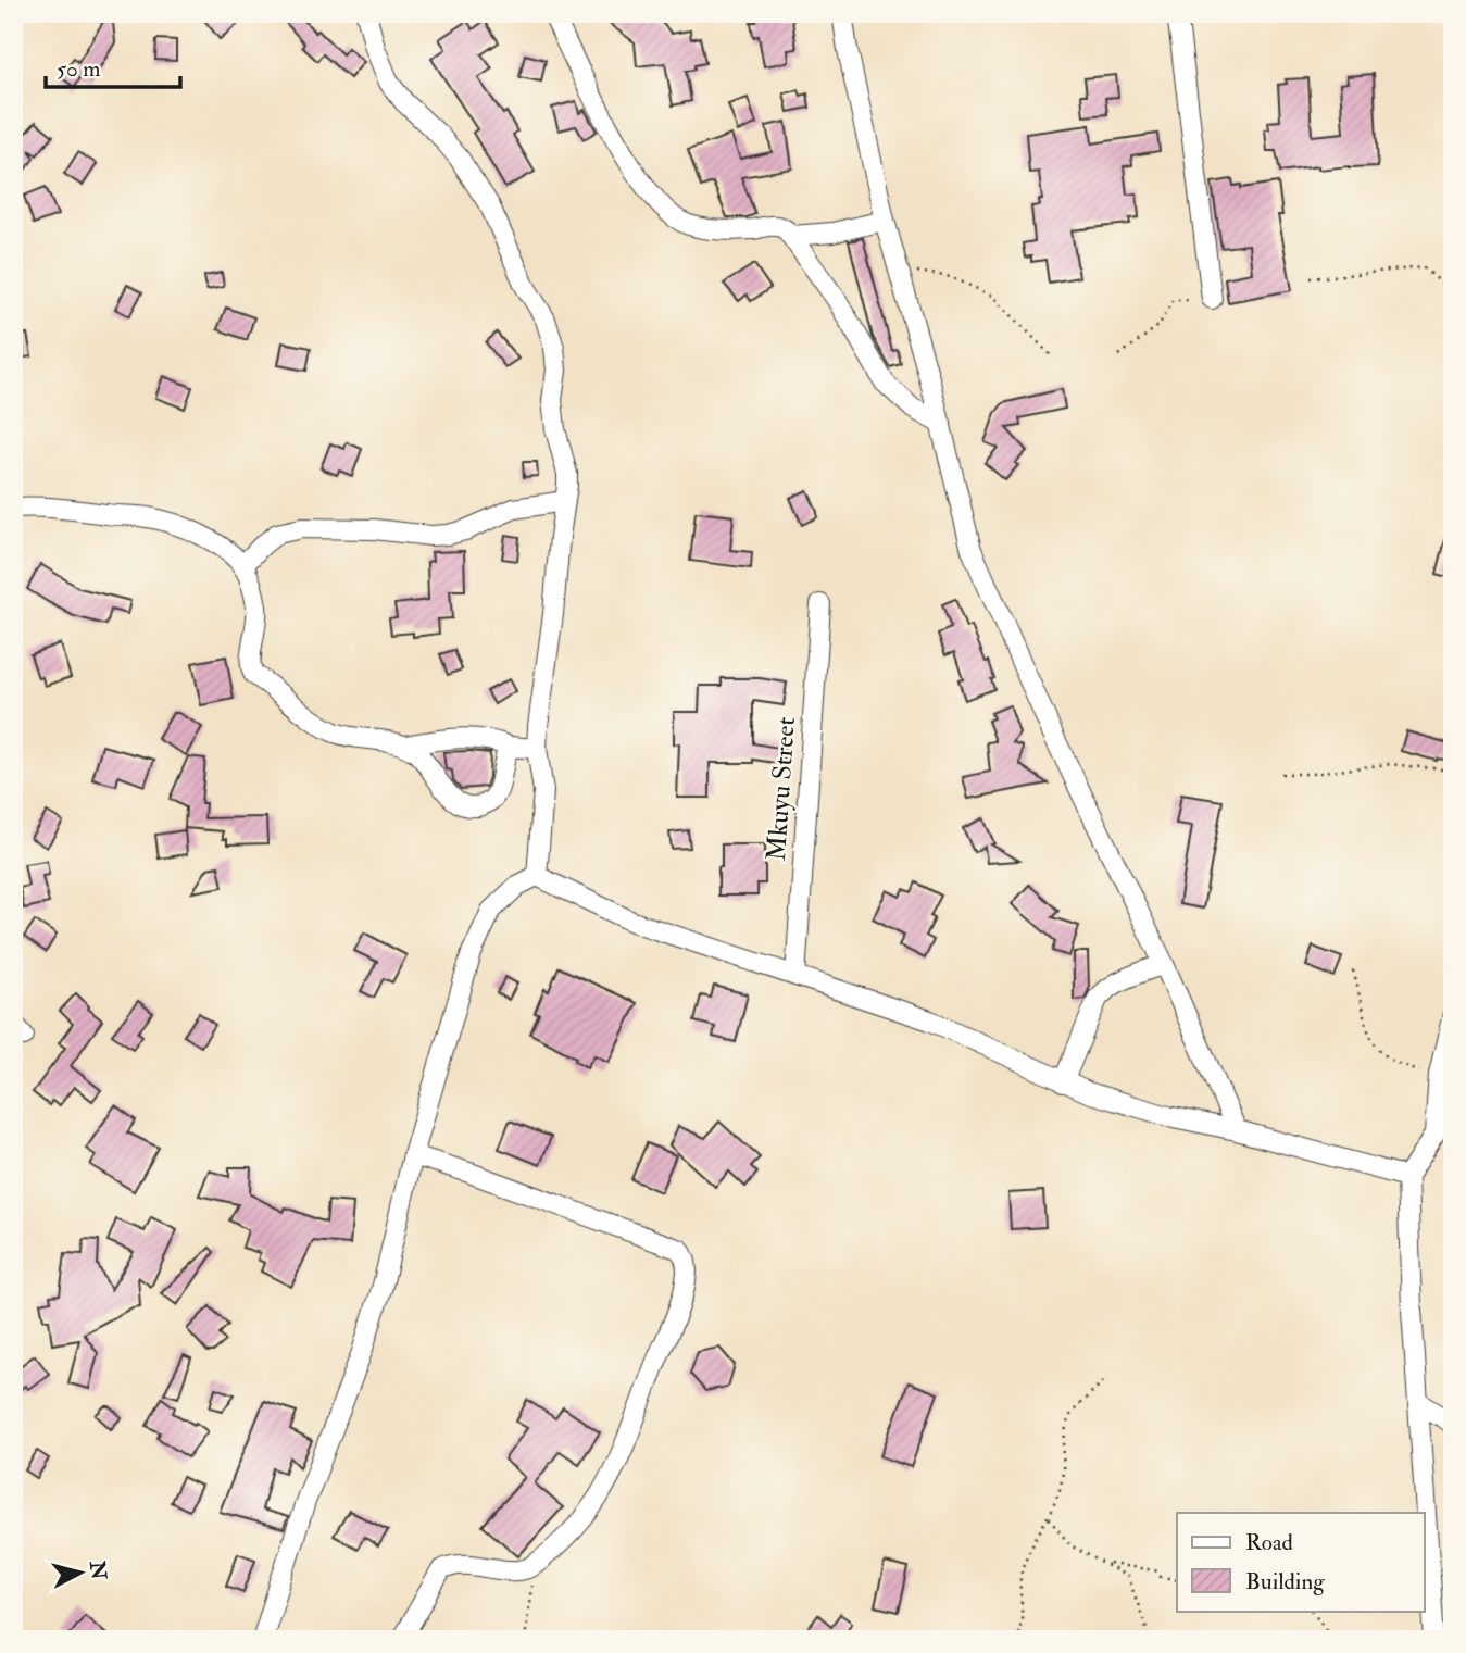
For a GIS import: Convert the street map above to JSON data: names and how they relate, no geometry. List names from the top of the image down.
{
  "streets": {
    "street": ["Mkuyu Street"]
  },
  "legend": ["Road", "Building"],
  "scale_bar": "50 m",
  "north": "right"
}
